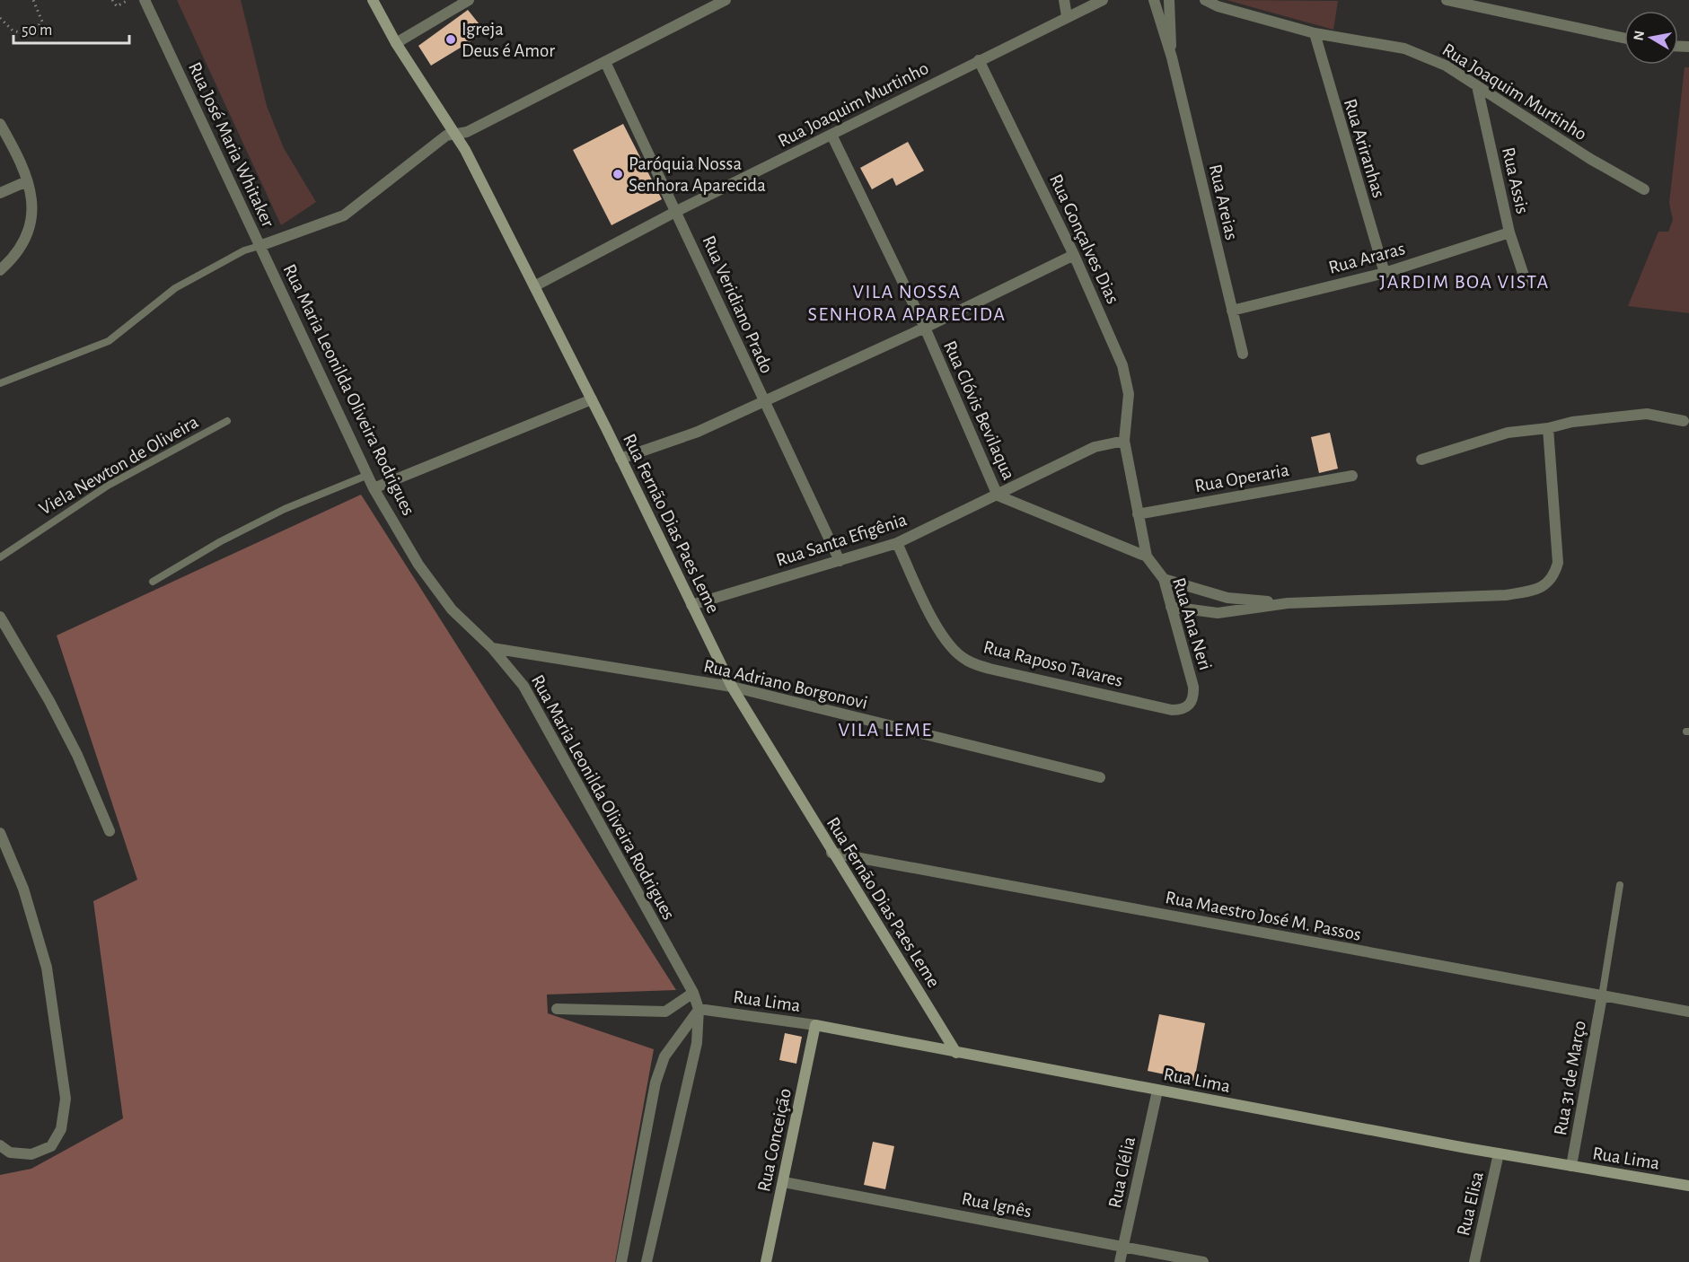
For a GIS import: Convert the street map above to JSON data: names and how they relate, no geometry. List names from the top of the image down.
{
  "streets": {
    "main road": ["Rua Fernão Dias Paes Leme", "Rua Lima", "Rua Conceição"],
    "street": [
      "Rua Joaquim Murtinho",
      "Rua José Maria Whitaker",
      "Rua Ariranhas",
      "Rua Assis",
      "Rua Areias",
      "Rua Gonçalves Dias",
      "Rua Araras",
      "Rua Veridiano Prado",
      "Rua Maria Leonilda Oliveira Rodrigues",
      "Rua Clóvis Bevilaqua",
      "Rua Operaria",
      "Rua Santa Efigênia",
      "Rua Ana Neri",
      "Rua Raposo Tavares",
      "Rua Adriano Borgonovi",
      "Rua Maestro José M. Passos",
      "Rua 31 de Março",
      "Rua Clélia",
      "Rua Elisa",
      "Rua Ignês"
    ],
    "lane": ["Viela Newton de Oliveira"]
  },
  "crossings": [
    ["Rua Joaquim Murtinho", "Rua Ariranhas"],
    ["Rua Joaquim Murtinho", "Rua Assis"],
    ["Rua Joaquim Murtinho", "Rua Gonçalves Dias"],
    ["Rua Joaquim Murtinho", "Rua Veridiano Prado"],
    ["Rua Joaquim Murtinho", "Rua Clóvis Bevilaqua"],
    ["Rua Joaquim Murtinho", "Rua Fernão Dias Paes Leme"],
    ["Rua José Maria Whitaker", "Rua Maria Leonilda Oliveira Rodrigues"],
    ["Rua Ariranhas", "Rua Araras"],
    ["Rua Assis", "Rua Araras"],
    ["Rua Areias", "Rua Araras"],
    ["Rua Gonçalves Dias", "Rua Santa Efigênia"],
    ["Rua Gonçalves Dias", "Rua Ana Neri"],
    ["Rua Veridiano Prado", "Rua Santa Efigênia"],
    ["Rua Maria Leonilda Oliveira Rodrigues", "Rua Adriano Borgonovi"],
    ["Rua Maria Leonilda Oliveira Rodrigues", "Rua Lima"],
    ["Rua Clóvis Bevilaqua", "Rua Santa Efigênia"],
    ["Rua Operaria", "Rua Ana Neri"],
    ["Rua Fernão Dias Paes Leme", "Rua Santa Efigênia"],
    ["Rua Fernão Dias Paes Leme", "Rua Adriano Borgonovi"],
    ["Rua Fernão Dias Paes Leme", "Rua Maestro José M. Passos"],
    ["Rua Fernão Dias Paes Leme", "Rua Lima"],
    ["Rua Santa Efigênia", "Rua Ana Neri"],
    ["Rua Santa Efigênia", "Rua Raposo Tavares"],
    ["Rua Ana Neri", "Rua Raposo Tavares"],
    ["Rua Maestro José M. Passos", "Rua 31 de Março"],
    ["Rua Lima", "Rua 31 de Março"],
    ["Rua Lima", "Rua Conceição"],
    ["Rua Lima", "Rua Clélia"],
    ["Rua Lima", "Rua Elisa"],
    ["Rua Conceição", "Rua Ignês"],
    ["Rua Clélia", "Rua Ignês"]
  ],
  "districts": ["JARDIM BOA VISTA", "VILA NOSSA SENHORA APARECIDA", "VILA LEME"],
  "places": ["Igreja Deus é Amor", "Paróquia Nossa Senhora Aparecida"],
  "scale_bar": "50 m",
  "north": "left"
}
